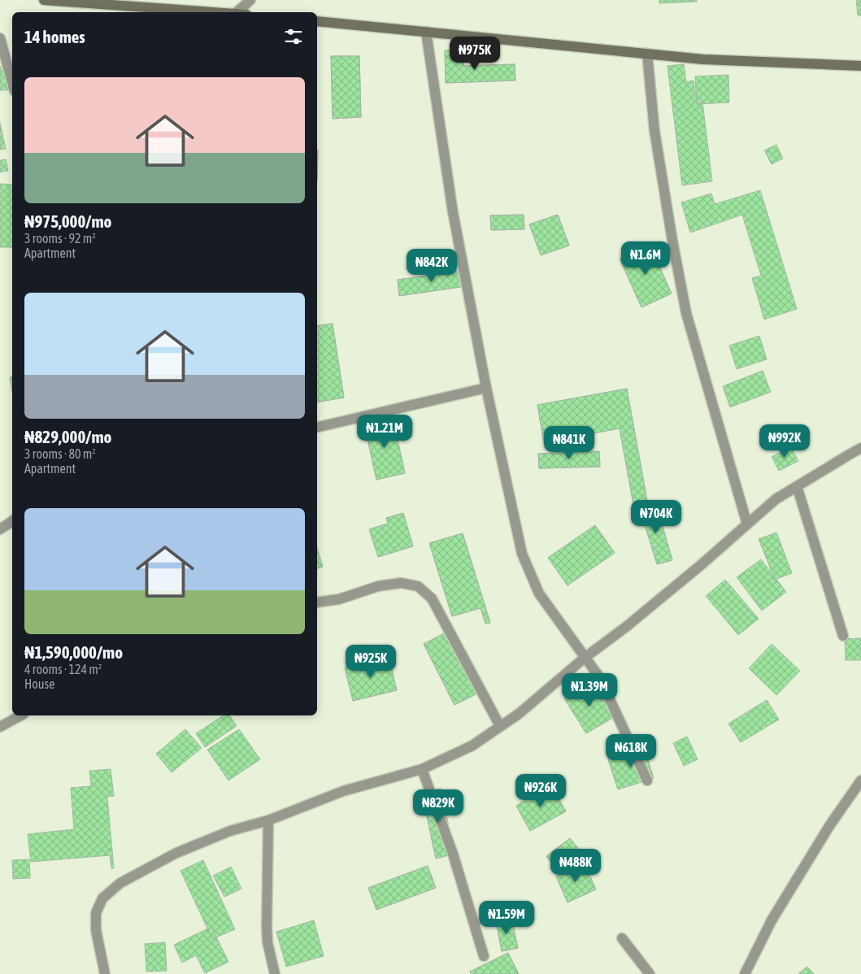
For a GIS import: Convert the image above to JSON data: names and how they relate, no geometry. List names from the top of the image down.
{
  "page": {
    "heading": "14 homes",
    "price": [
      "₦975K",
      "₦1.6M",
      "₦842K",
      "₦1.21M",
      "₦992K",
      "₦841K",
      "₦704K",
      "₦925K",
      "₦1.39M",
      "₦618K",
      "₦926K",
      "₦829K",
      "₦488K",
      "₦1.59M"
    ],
    "list": [
      {
        "name": "₦975,000/mo",
        "note": "3 rooms · 92 m² · Apartment"
      },
      {
        "name": "₦829,000/mo",
        "note": "3 rooms · 80 m² · Apartment"
      },
      {
        "name": "₦1,590,000/mo",
        "note": "4 rooms · 124 m² · House"
      }
    ]
  }
}
